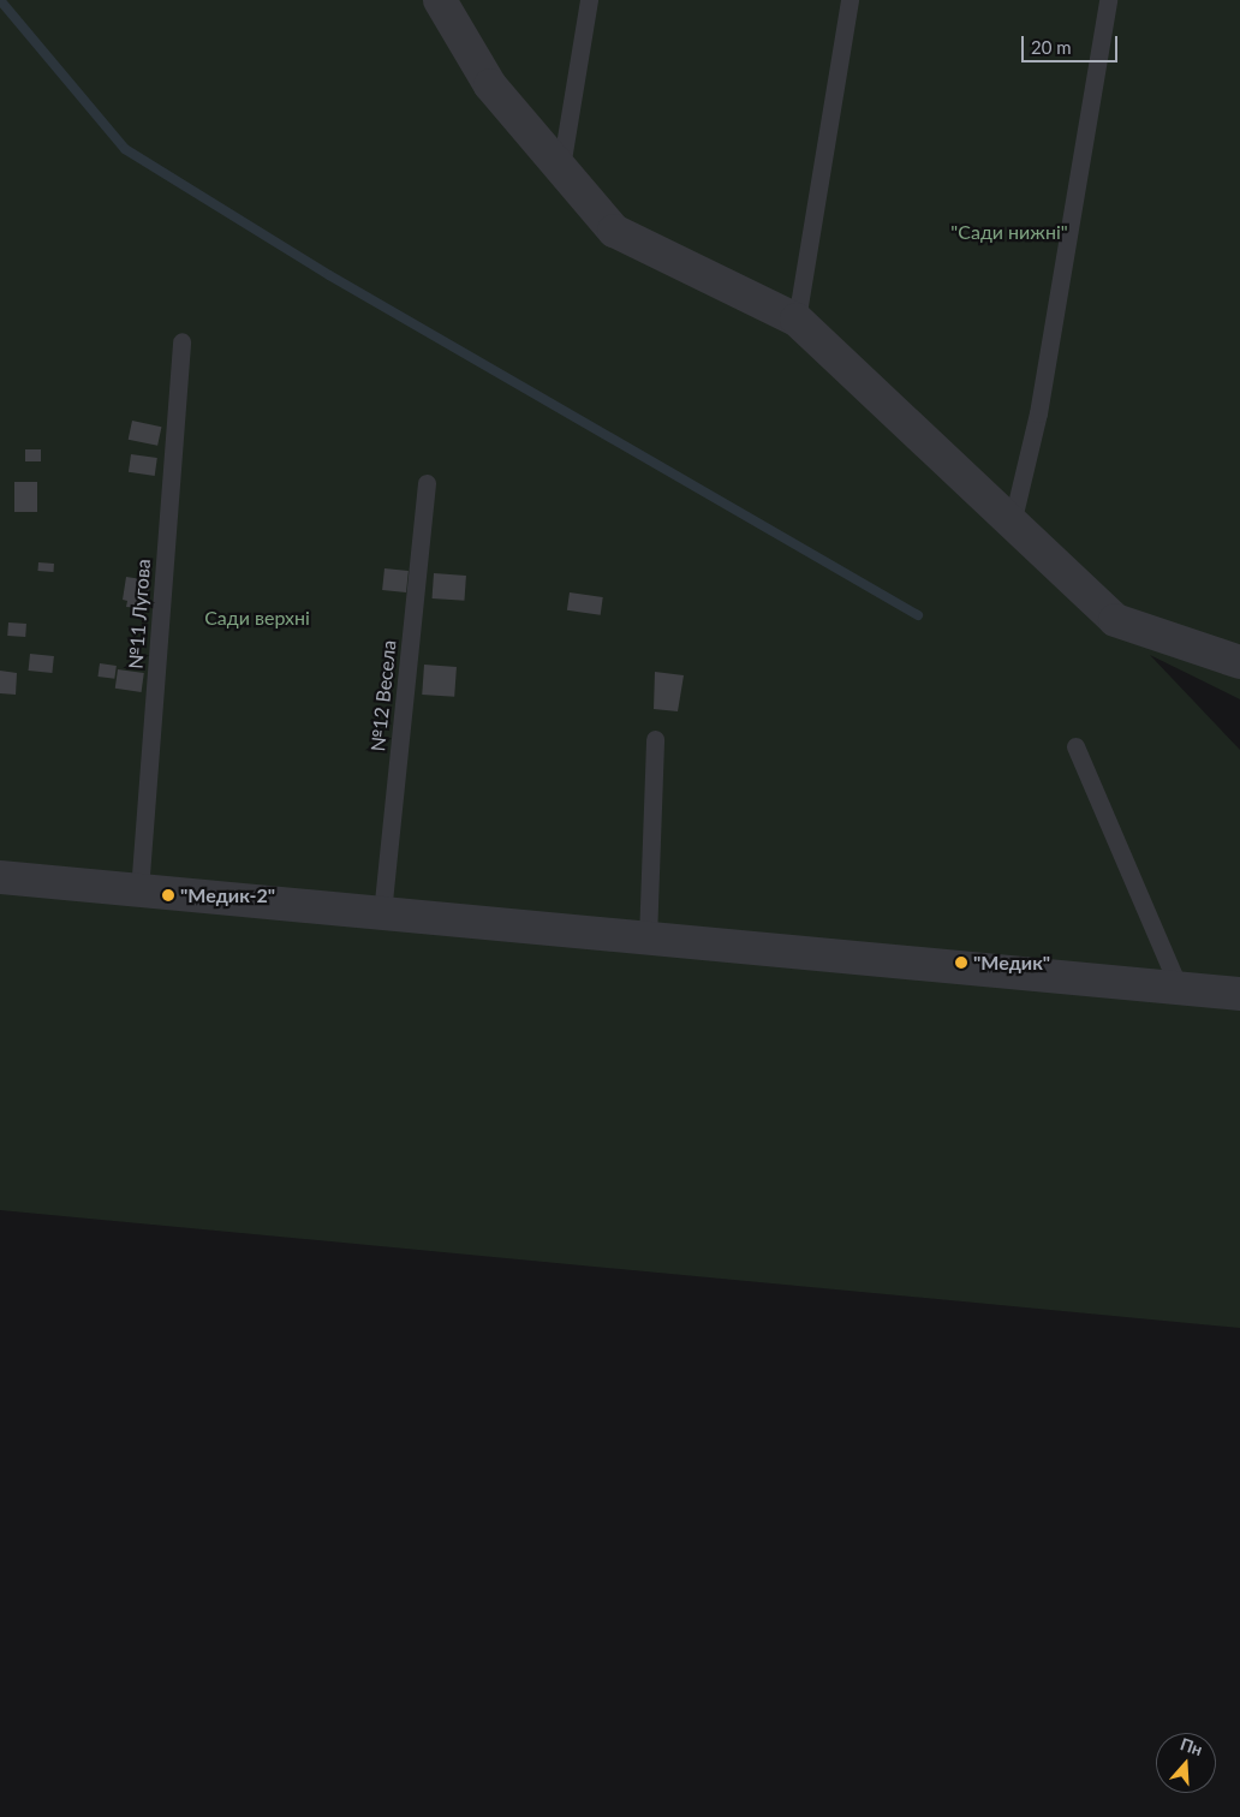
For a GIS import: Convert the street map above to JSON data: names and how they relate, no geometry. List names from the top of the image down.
{
  "streets": {
    "lane": ["№11 Лугова", "№12 Весела"]
  },
  "parks": ["\"Сади нижні\"", "Сади верхні"],
  "places": ["\"Медик-2\"", "\"Медик\""],
  "scale_bar": "20 m",
  "north": "top"
}
